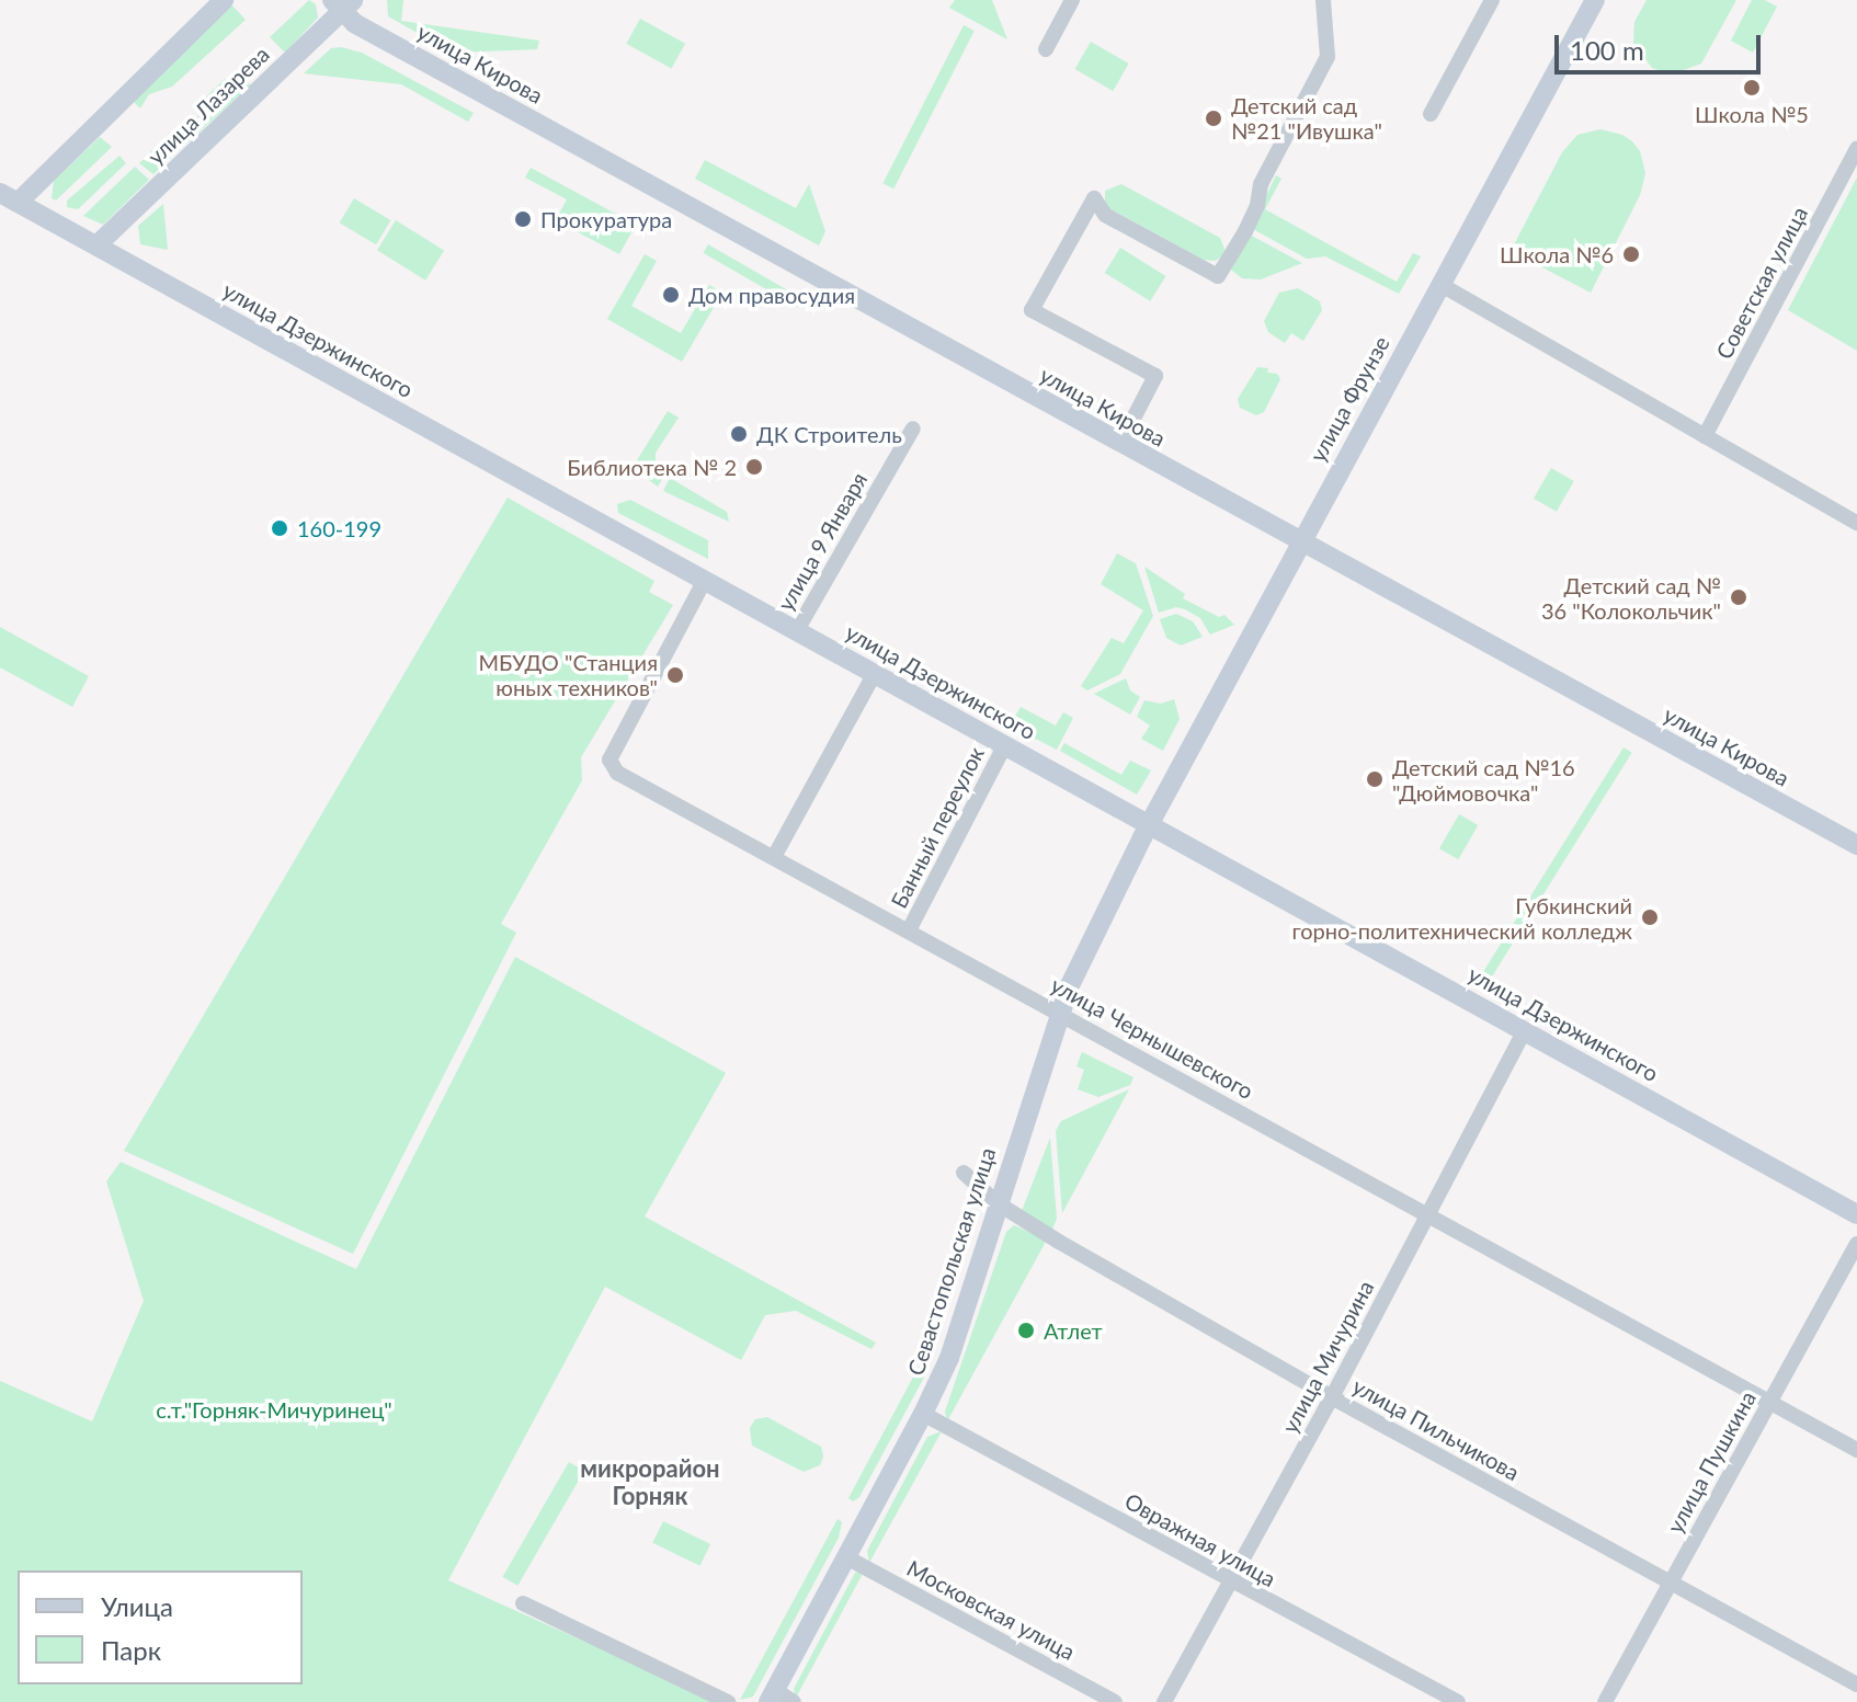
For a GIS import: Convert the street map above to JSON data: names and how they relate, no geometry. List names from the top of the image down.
{
  "streets": {
    "main road": [
      "улица Кирова",
      "улица Лазарева",
      "улица Дзержинского",
      "улица Фрунзе",
      "Севастопольская улица"
    ],
    "street": [
      "Советская улица",
      "улица 9 Января",
      "Банный переулок",
      "улица Чернышевского",
      "улица Мичурина",
      "улица Пильчикова",
      "улица Пушкина",
      "Овражная улица",
      "Московская улица"
    ]
  },
  "crossings": [
    ["улица Кирова", "улица Лазарева"],
    ["улица Кирова", "улица Фрунзе"],
    ["улица Лазарева", "улица Дзержинского"],
    ["улица Дзержинского", "улица Фрунзе"],
    ["улица Дзержинского", "улица 9 Января"],
    ["улица Дзержинского", "Банный переулок"],
    ["улица Дзержинского", "улица Чернышевского"],
    ["улица Дзержинского", "Севастопольская улица"],
    ["улица Дзержинского", "улица Мичурина"],
    ["улица Фрунзе", "Севастопольская улица"],
    ["Банный переулок", "улица Чернышевского"],
    ["улица Чернышевского", "Севастопольская улица"],
    ["улица Чернышевского", "улица Мичурина"],
    ["улица Чернышевского", "улица Пушкина"],
    ["Севастопольская улица", "улица Пильчикова"],
    ["Севастопольская улица", "Овражная улица"],
    ["Севастопольская улица", "Московская улица"],
    ["улица Мичурина", "улица Пильчикова"],
    ["улица Мичурина", "Овражная улица"],
    ["улица Пильчикова", "улица Пушкина"]
  ],
  "districts": ["микрорайон Горняк"],
  "parks": ["с.т.\"Горняк-Мичуринец\""],
  "places": [
    "Школа №5",
    "Детский сад №21 \"Ивушка\"",
    "Прокуратура",
    "Школа №6",
    "Дом правосудия",
    "ДК Строитель",
    "Библиотека № 2",
    "160-199",
    "Детский сад № 36 \"Колокольчик\"",
    "МБУДО \"Станция юных техников\"",
    "Детский сад №16 \"Дюймовочка\"",
    "Губкинский горно-политехнический колледж",
    "Атлет"
  ],
  "legend": ["Улица", "Парк"],
  "scale_bar": "100 m"
}
